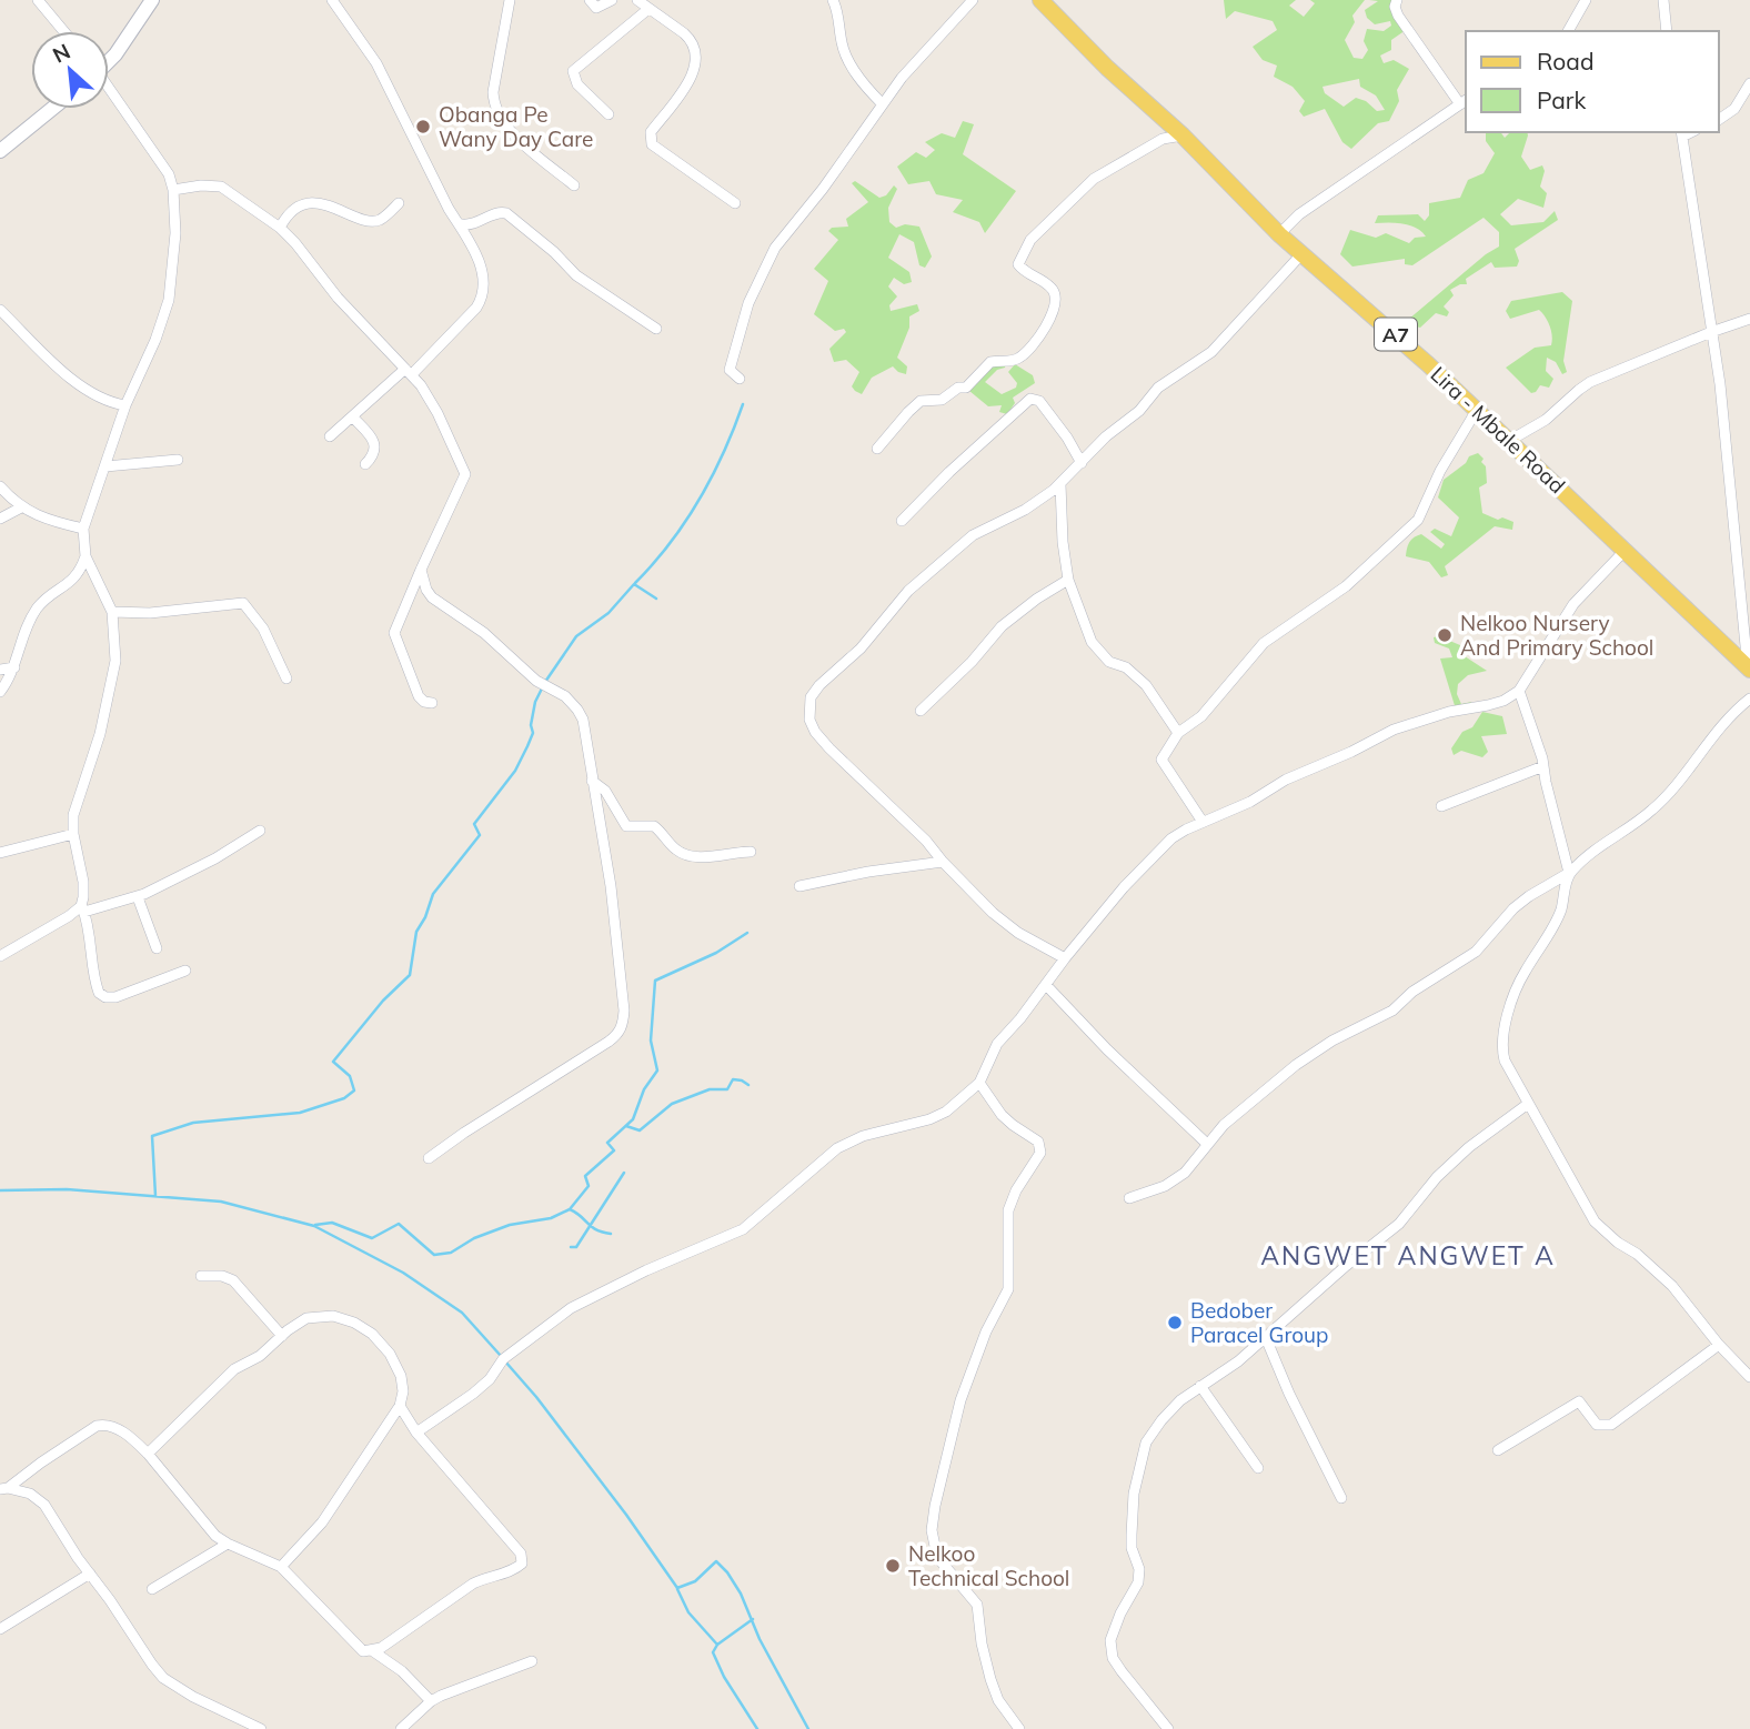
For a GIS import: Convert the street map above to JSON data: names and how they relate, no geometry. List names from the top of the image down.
{
  "streets": {
    "main road": ["A7", "Lira - Mbale Road"]
  },
  "districts": ["ANGWET ANGWET A"],
  "places": [
    "Obanga Pe Wany Day Care",
    "Nelkoo Nursery And Primary School",
    "Bedober Paracel Group",
    "Nelkoo Technical School"
  ],
  "legend": ["Road", "Park"],
  "north": "top left"
}
